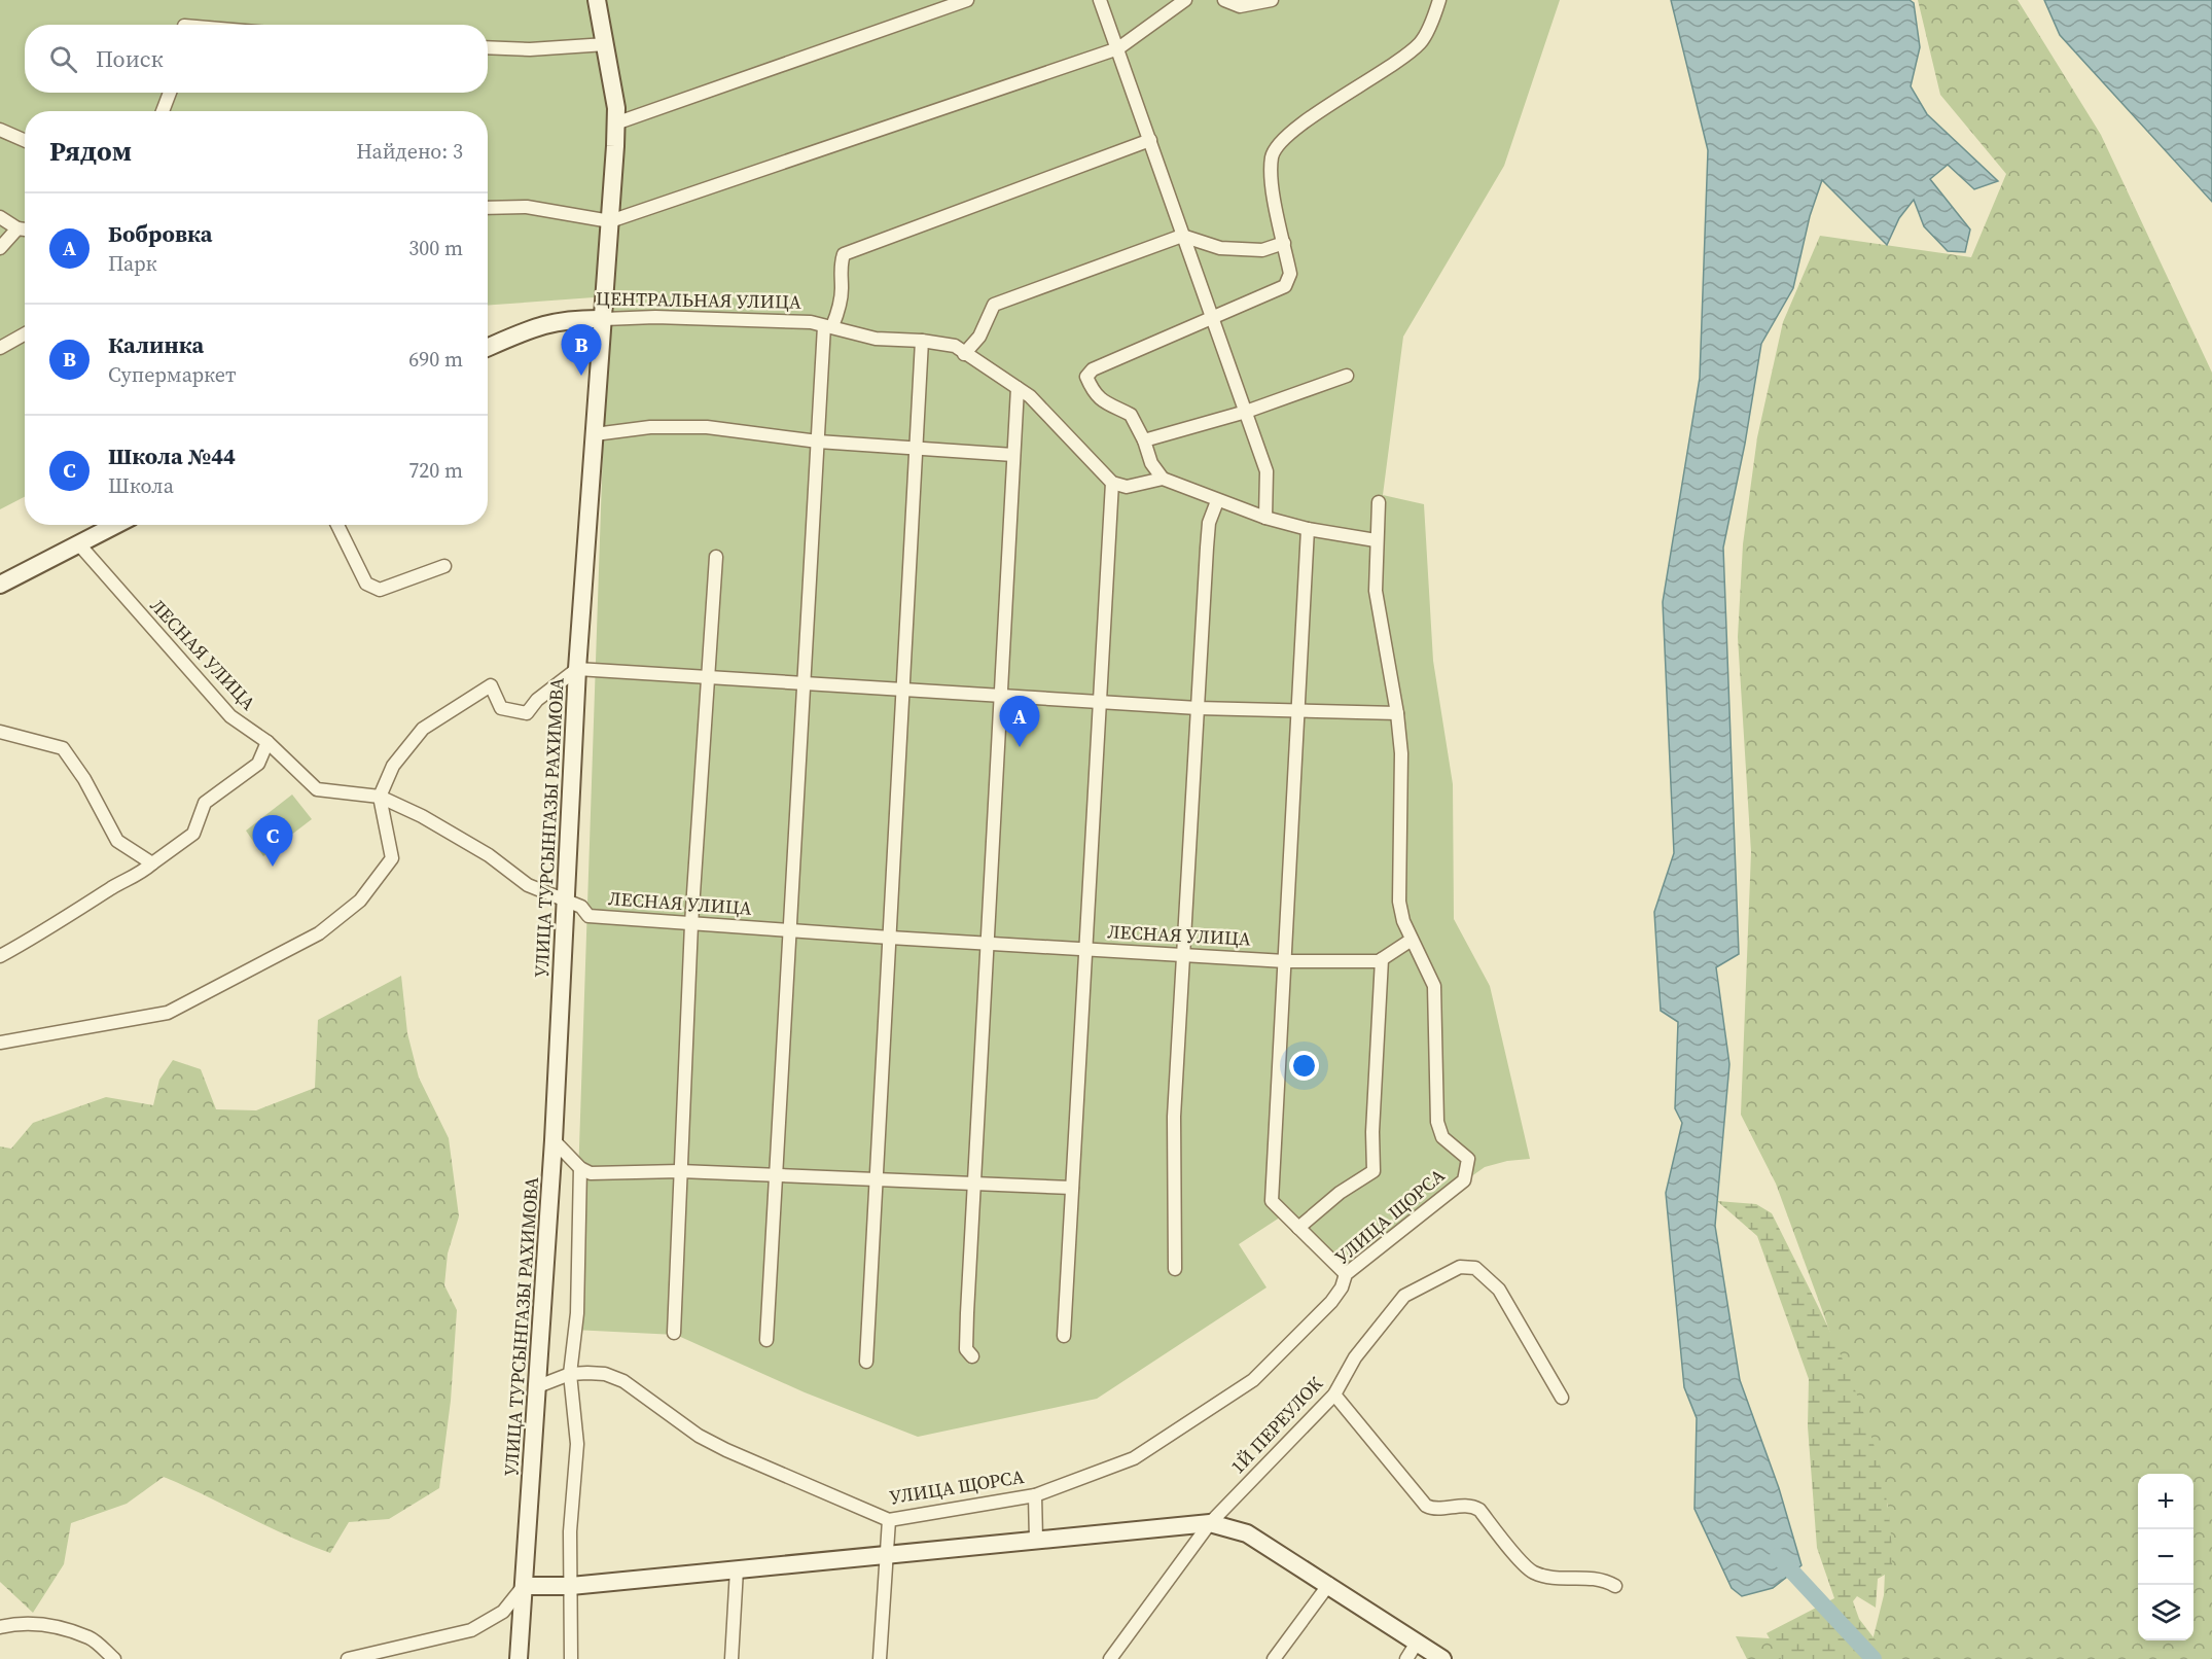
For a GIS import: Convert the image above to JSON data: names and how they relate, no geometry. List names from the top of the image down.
{
  "streets": {
    "street": [
      "ЦЕНТРАЛЬНАЯ УЛИЦА",
      "ЛЕСНАЯ УЛИЦА",
      "УЛИЦА ТУРСЫНГАЗЫ РАХИМОВА",
      "УЛИЦА ЩОРСА",
      "1Й ПЕРЕУЛОК"
    ]
  },
  "crossings": [
    ["ЦЕНТРАЛЬНАЯ УЛИЦА", "УЛИЦА ТУРСЫНГАЗЫ РАХИМОВА"],
    ["ЛЕСНАЯ УЛИЦА", "УЛИЦА ТУРСЫНГАЗЫ РАХИМОВА"]
  ],
  "page": {
    "search": "Поиск",
    "heading": ["Рядом", "Найдено: 3"],
    "list": [
      {
        "mark": "A",
        "name": "Бобровка",
        "note": "Парк",
        "value": "300 m"
      },
      {
        "mark": "B",
        "name": "Калинка",
        "note": "Супермаркет",
        "value": "690 m"
      },
      {
        "mark": "C",
        "name": "Школа №44",
        "note": "Школа",
        "value": "720 m"
      }
    ],
    "pins": ["B", "A", "C"],
    "map_buttons": ["+", "−"]
  }
}
